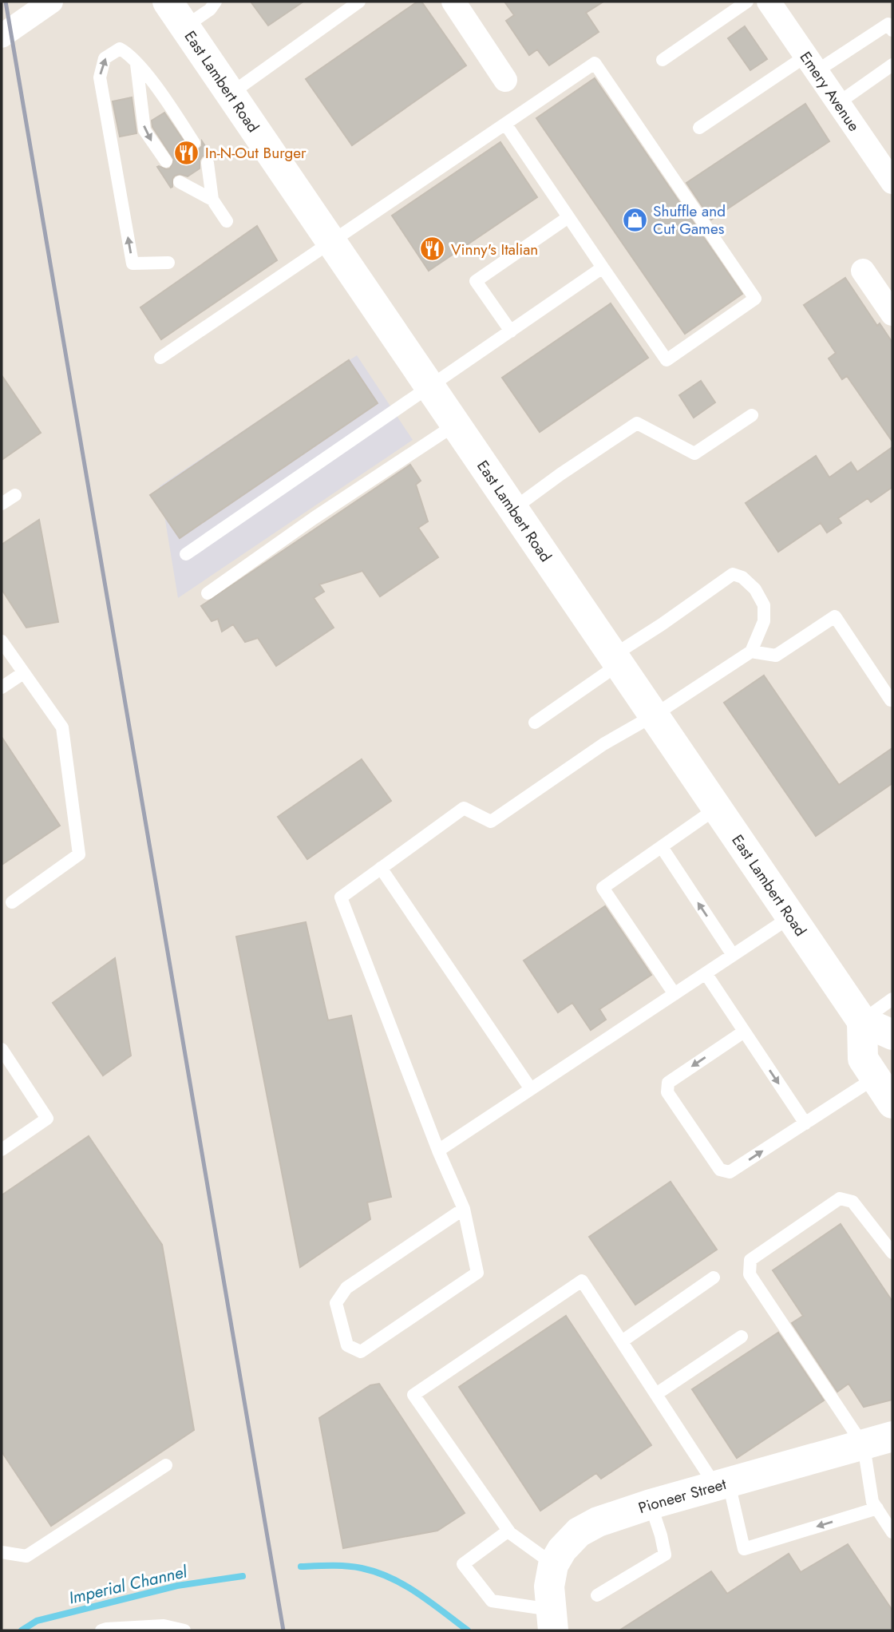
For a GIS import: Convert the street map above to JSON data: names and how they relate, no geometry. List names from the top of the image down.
{
  "streets": {
    "main road": ["East Lambert Road", "Pioneer Street"],
    "street": ["Emery Avenue"]
  },
  "water": ["Imperial Channel"],
  "places": {
    "restaurant": ["In-N-Out Burger", "Vinny's Italian"],
    "shop": ["Shuffle and Cut Games"]
  }
}
